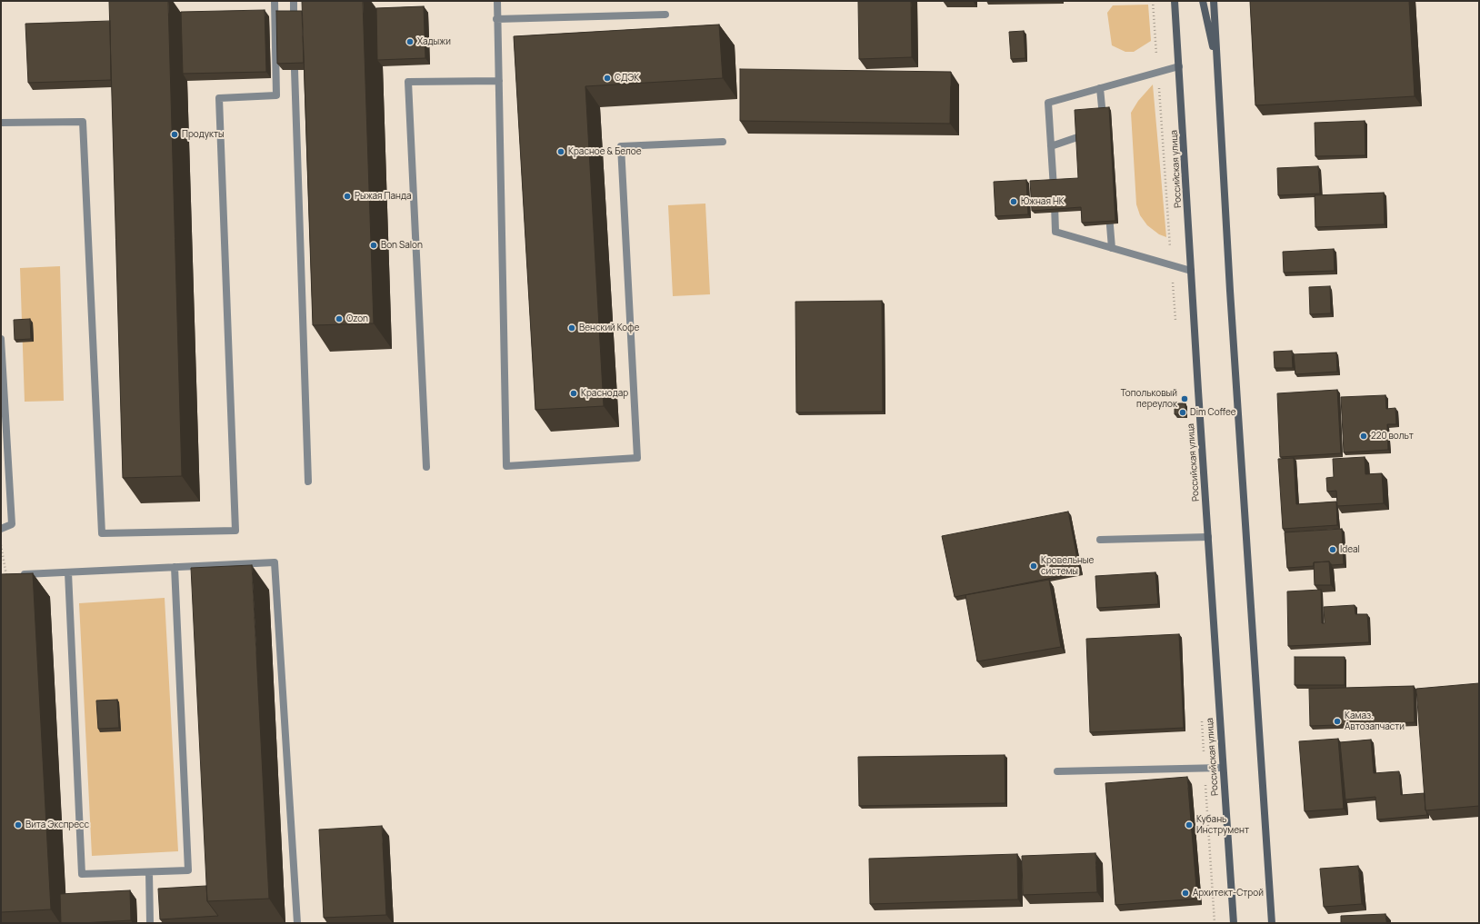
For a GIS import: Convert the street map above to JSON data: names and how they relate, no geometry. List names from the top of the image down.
{
  "streets": {
    "main road": ["Российская улица"]
  },
  "places": [
    "Хадыжи",
    "СДЭК",
    "Продукты",
    "Красное & Белое",
    "Рыжая Панда",
    "Южная НК",
    "Bon Salon",
    "Ozon",
    "Венский Кофе",
    "Краснодар",
    "Топольковый переулок",
    "Dim Coffee",
    "220 вольт",
    "Ideal",
    "Кровельные системы",
    "Камаз. Автозапчасти",
    "Вита Экспресс",
    "Кубань Инструмент",
    "Архитект-Строй"
  ]
}
